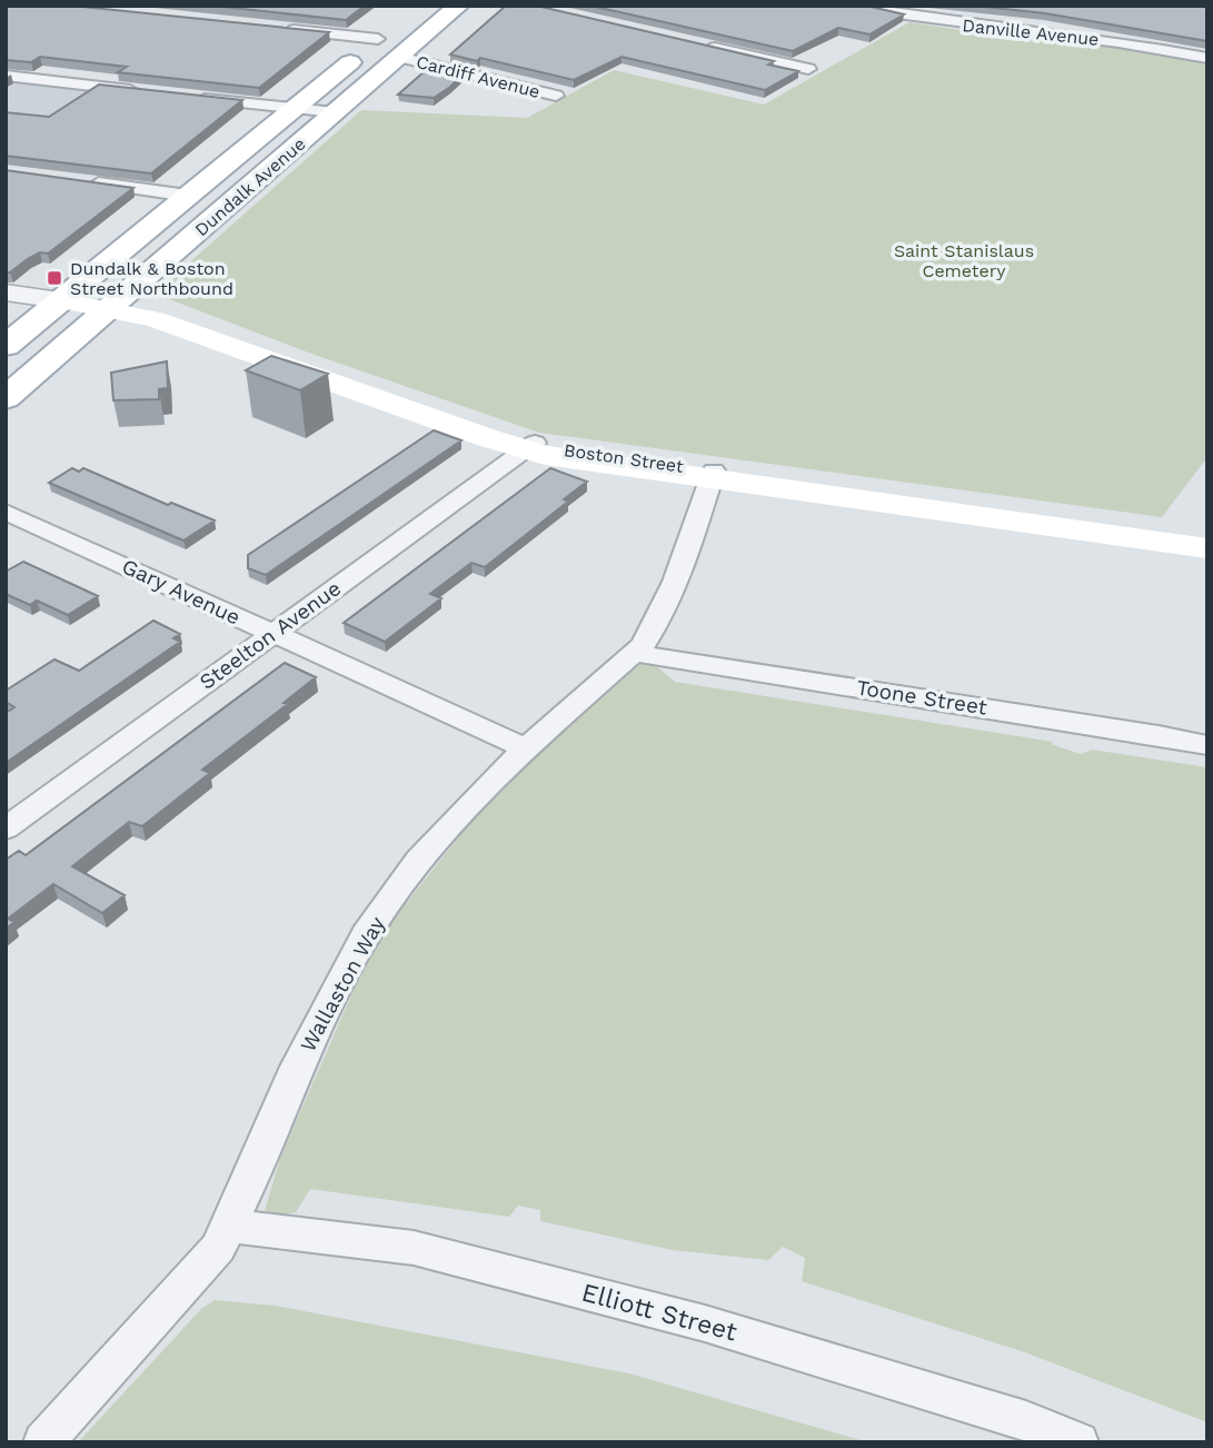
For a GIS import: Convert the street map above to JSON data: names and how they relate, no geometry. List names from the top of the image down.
{
  "streets": {
    "main road": ["Dundalk Avenue", "Boston Street"],
    "street": [
      "Danville Avenue",
      "Cardiff Avenue",
      "Gary Avenue",
      "Steelton Avenue",
      "Toone Street",
      "Wallaston Way",
      "Elliott Street"
    ]
  },
  "crossings": [
    ["Cardiff Avenue", "Dundalk Avenue"],
    ["Dundalk Avenue", "Boston Street"],
    ["Boston Street", "Steelton Avenue"],
    ["Boston Street", "Wallaston Way"],
    ["Gary Avenue", "Steelton Avenue"],
    ["Gary Avenue", "Wallaston Way"],
    ["Toone Street", "Wallaston Way"],
    ["Wallaston Way", "Elliott Street"]
  ],
  "parks": ["Saint Stanislaus Cemetery"],
  "places": {
    "transit": ["Dundalk & Boston Street Northbound"]
  }
}
